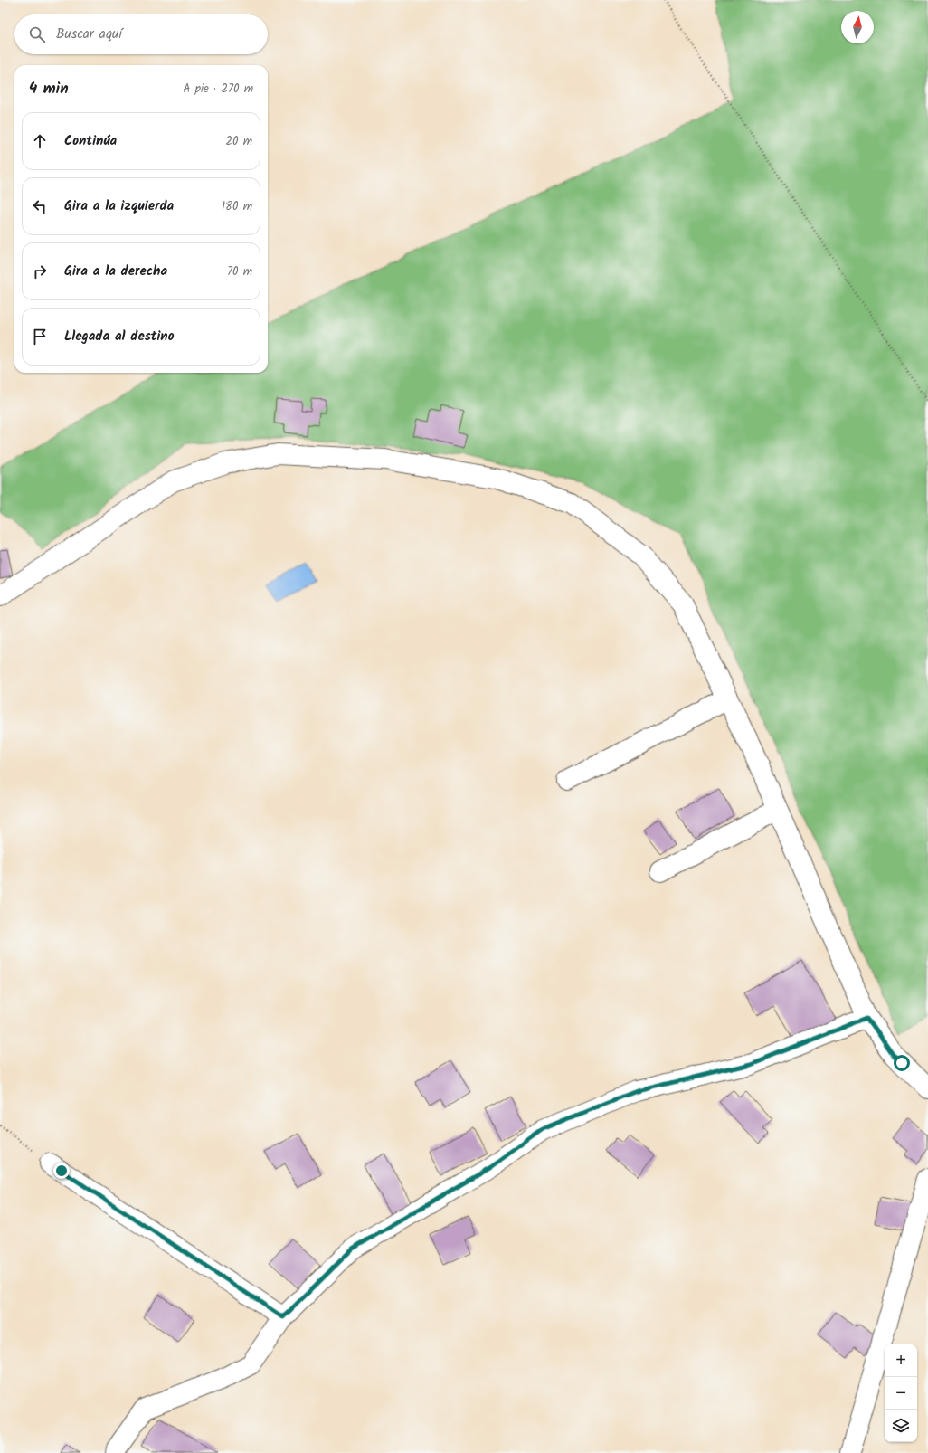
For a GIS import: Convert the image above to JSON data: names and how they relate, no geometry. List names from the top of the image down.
{
  "north": "top",
  "page": {
    "search": "Buscar aquí",
    "heading": ["4 min", "A pie · 270 m"],
    "list": [
      ["Continúa", "20 m"],
      ["Gira a la izquierda", "180 m"],
      ["Gira a la derecha", "70 m"],
      "Llegada al destino"
    ],
    "map_buttons": ["+", "−"]
  }
}
